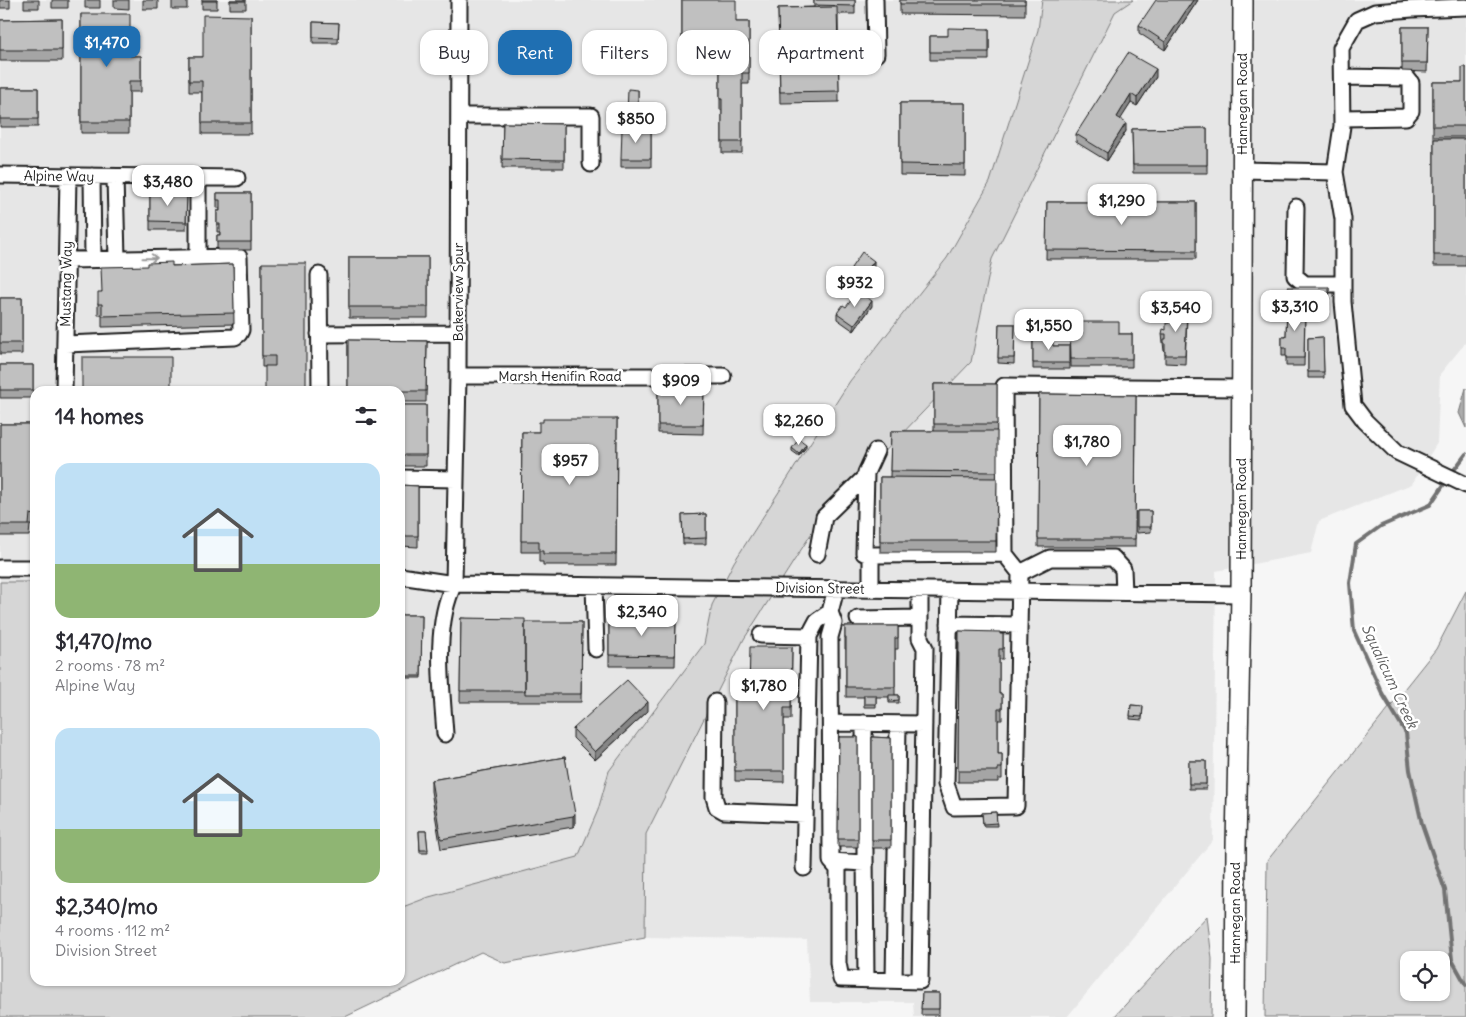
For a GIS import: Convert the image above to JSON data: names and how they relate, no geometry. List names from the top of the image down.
{
  "streets": {
    "main road": ["Hannegan Road"],
    "street": [
      "Alpine Way",
      "Mustang Way",
      "Bakerview Spur",
      "Marsh Henifin Road",
      "Division Street"
    ]
  },
  "crossings": [
    ["Hannegan Road", "Division Street"],
    ["Alpine Way", "Mustang Way"],
    ["Bakerview Spur", "Marsh Henifin Road"],
    ["Bakerview Spur", "Division Street"]
  ],
  "water": ["Squalicum Creek"],
  "page": {
    "price": [
      "$1,470",
      "$850",
      "$3,480",
      "$1,290",
      "$932",
      "$3,310",
      "$3,540",
      "$1,550",
      "$909",
      "$2,260",
      "$1,780",
      "$957",
      "$2,340",
      "$1,780"
    ],
    "chip": [
      "Buy",
      "Rent",
      "Filters",
      "New",
      "Apartment"
    ],
    "heading": "14 homes",
    "list": [
      {
        "name": "$1,470/mo",
        "note": "2 rooms · 78 m² · Alpine Way"
      },
      {
        "name": "$2,340/mo",
        "note": "4 rooms · 112 m² · Division Street"
      }
    ]
  }
}
